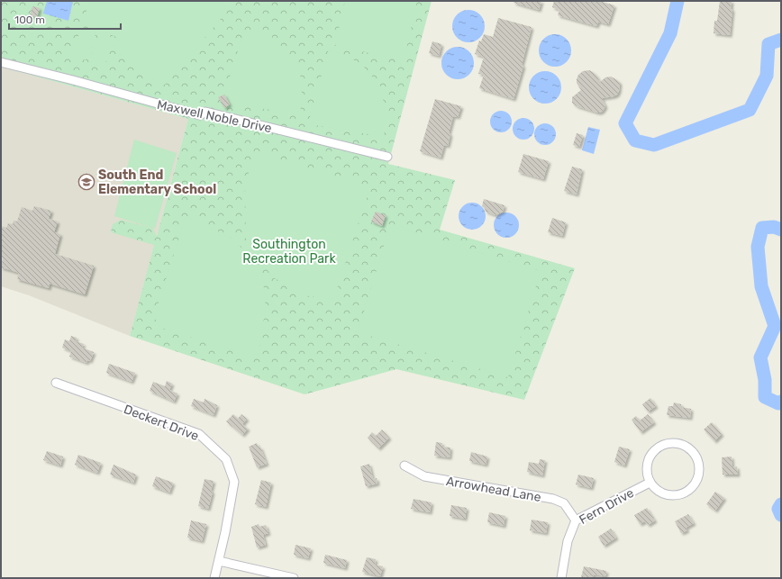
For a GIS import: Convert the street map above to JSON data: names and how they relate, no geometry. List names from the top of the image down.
{
  "streets": {
    "street": [
      "Maxwell Noble Drive",
      "Deckert Drive",
      "Arrowhead Lane",
      "Fern Drive"
    ]
  },
  "crossings": [
    ["Arrowhead Lane", "Fern Drive"]
  ],
  "parks": ["Southington Recreation Park"],
  "places": {
    "school or university": ["South End Elementary School"]
  },
  "scale_bar": "100 m"
}
